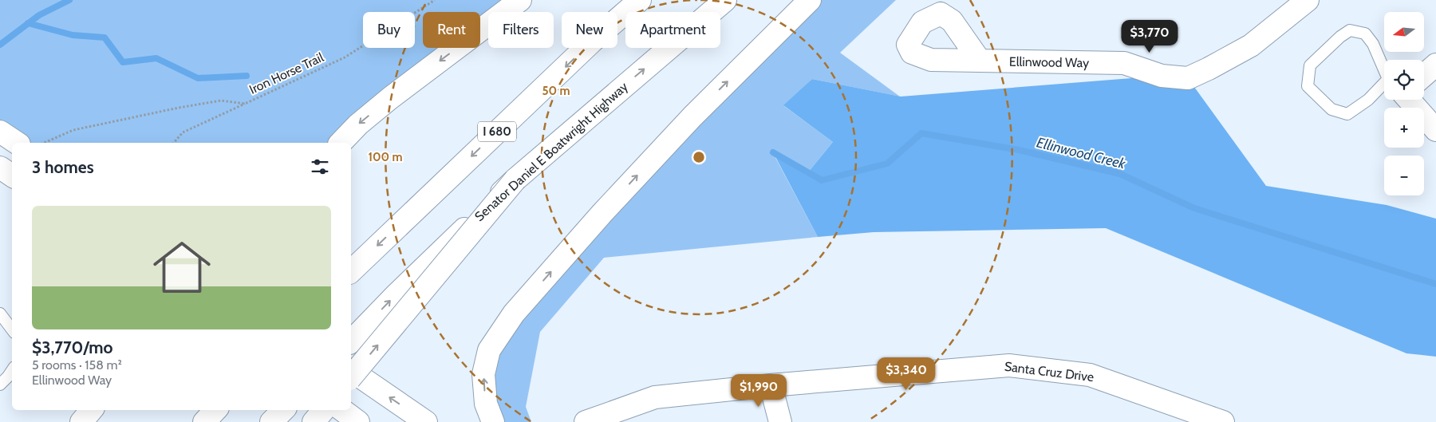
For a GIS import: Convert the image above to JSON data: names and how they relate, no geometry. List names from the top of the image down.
{
  "streets": {
    "main road": [
      "Ellinwood Way",
      "I 680",
      "Senator Daniel E Boatwright Highway",
      "Santa Cruz Drive"
    ],
    "path": ["Iron Horse Trail"]
  },
  "water": ["Ellinwood Creek"],
  "north": "left",
  "page": {
    "map_buttons": ["+", "−"],
    "chip": [
      "Buy",
      "Rent",
      "Filters",
      "New",
      "Apartment"
    ],
    "price": ["$3,770", "$3,340", "$1,990"],
    "heading": "3 homes",
    "list": [
      {
        "name": "$3,770/mo",
        "note": "5 rooms · 158 m² · Ellinwood Way"
      }
    ]
  },
  "rings": ["50 m", "100 m"]
}
